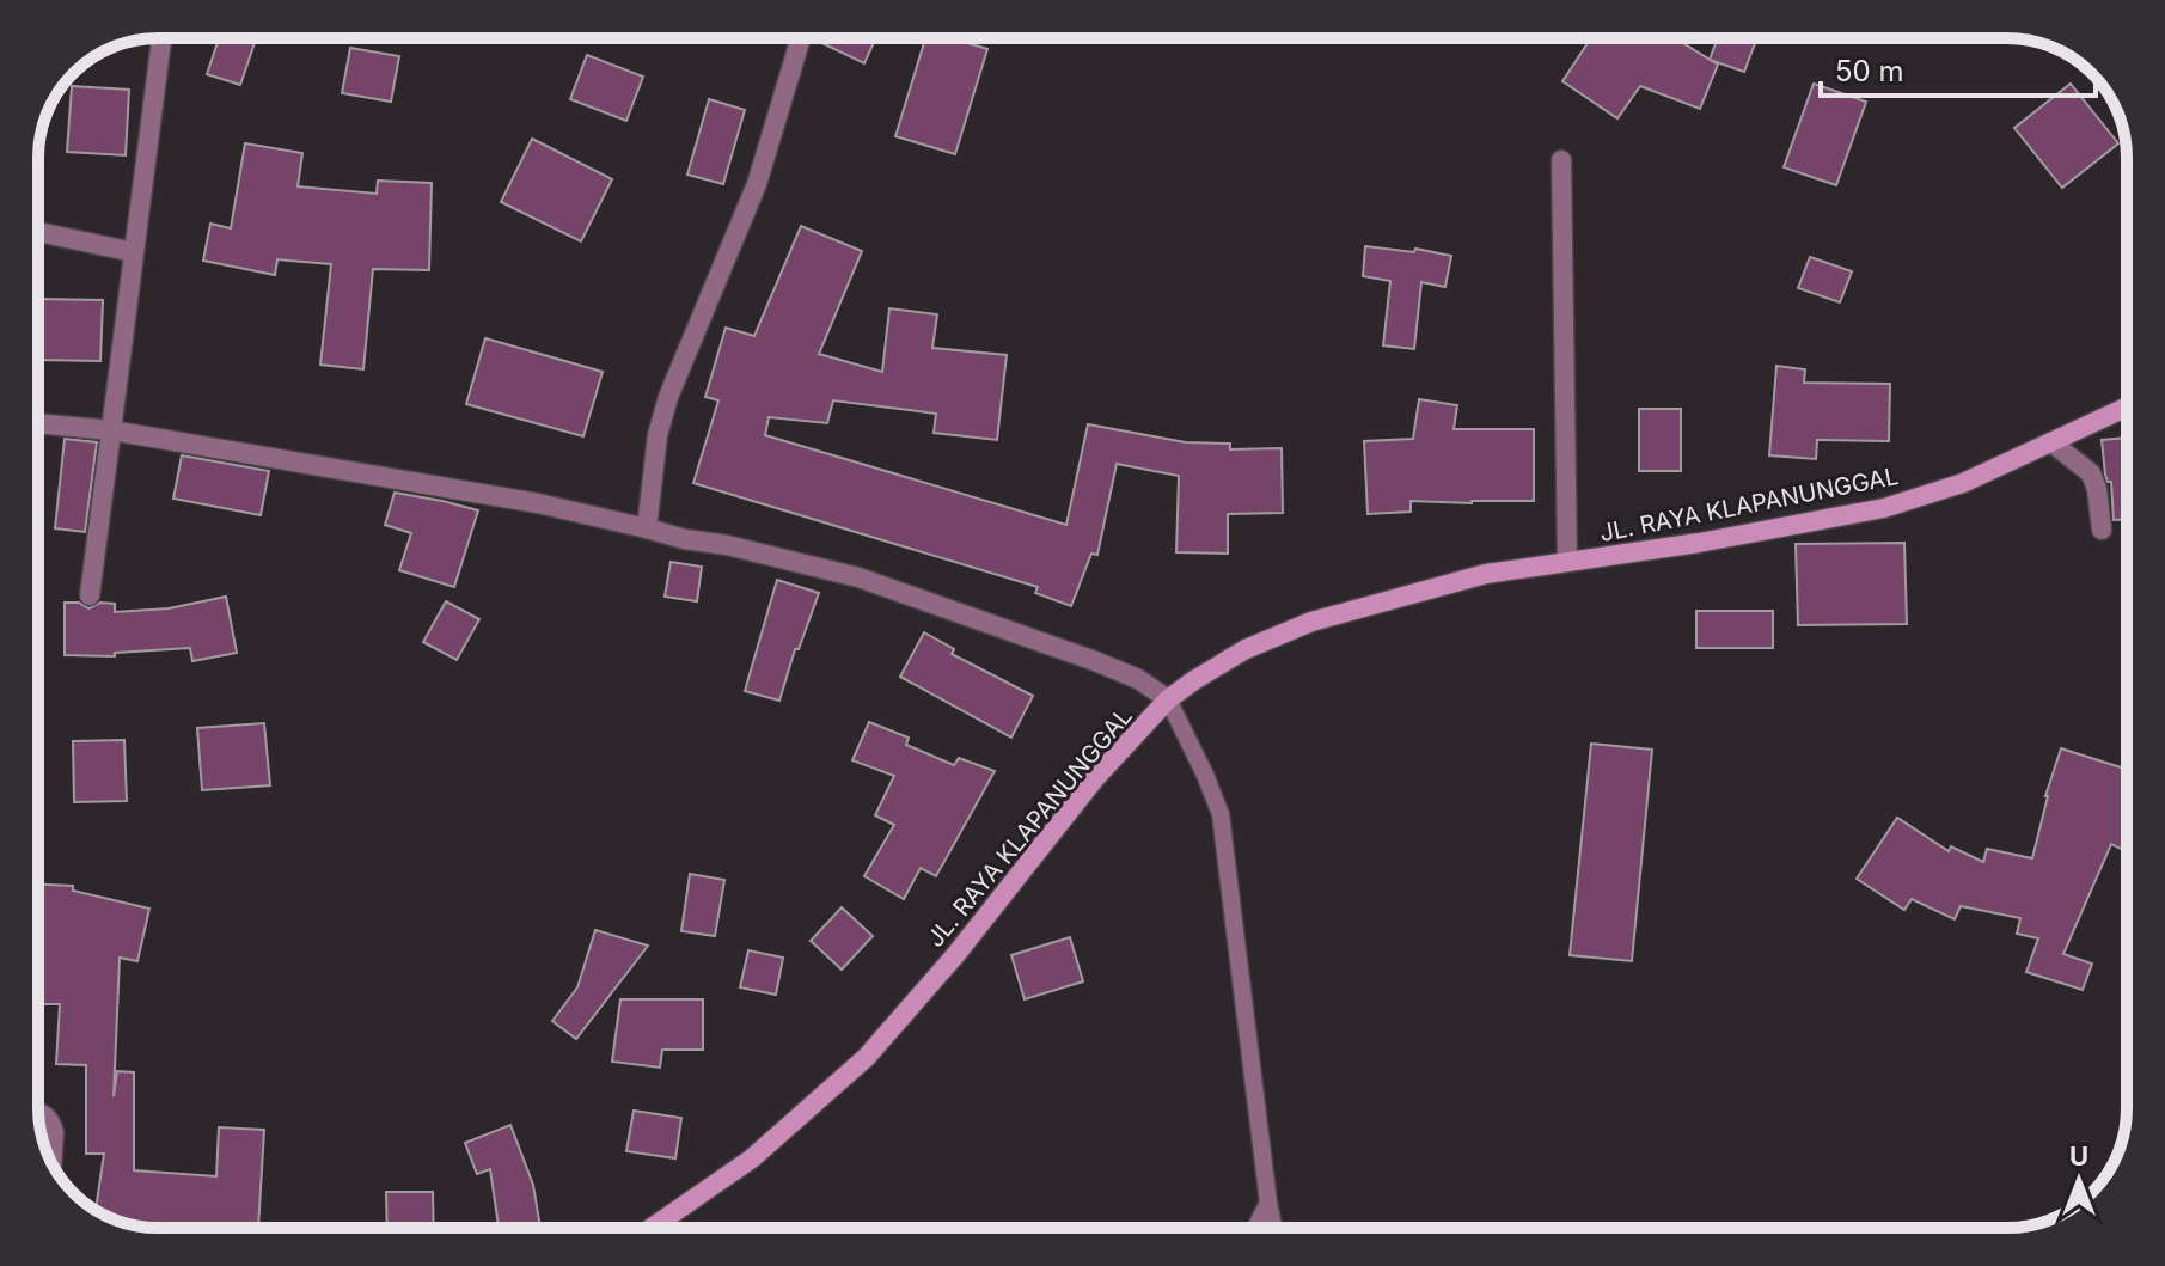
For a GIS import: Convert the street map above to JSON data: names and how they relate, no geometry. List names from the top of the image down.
{
  "streets": {
    "street": ["JL. RAYA KLAPANUNGGAL"]
  },
  "scale_bar": "50 m",
  "north": "top"
}
